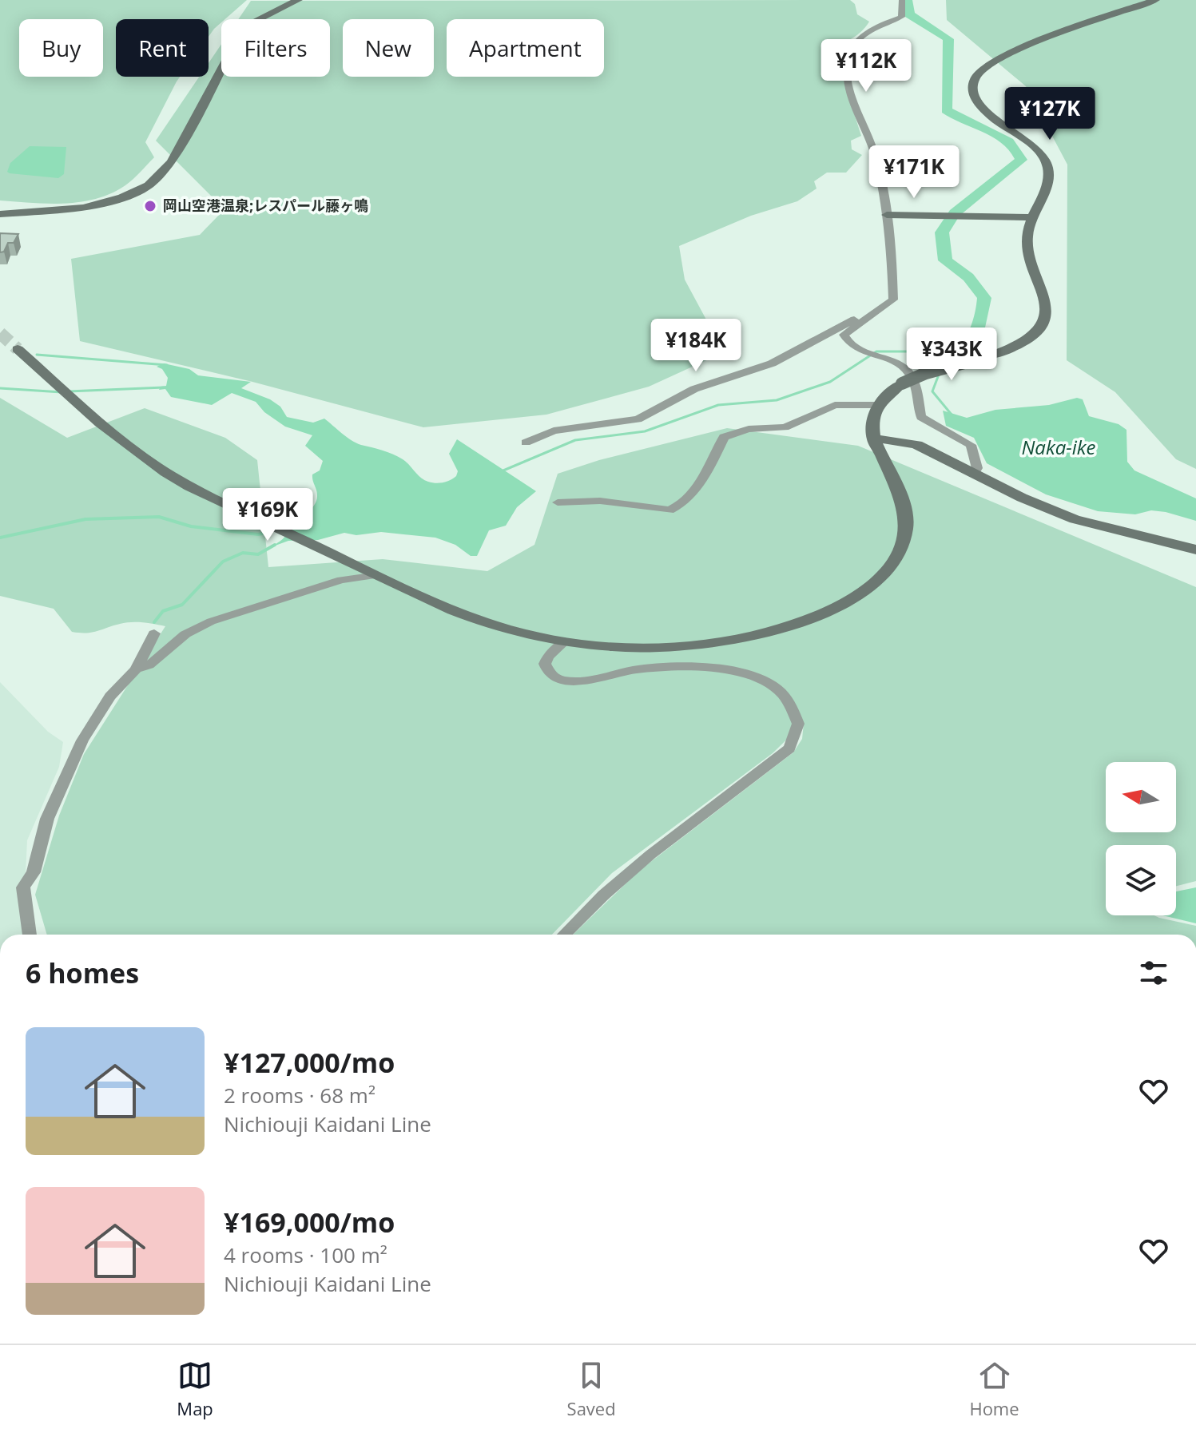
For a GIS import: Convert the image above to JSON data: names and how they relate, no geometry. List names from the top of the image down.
{
  "water": ["Naka-ike"],
  "places": ["岡山空港温泉;レスパール藤ヶ鳴"],
  "north": "left",
  "page": {
    "chip": [
      "Buy",
      "Rent",
      "Filters",
      "New",
      "Apartment"
    ],
    "price": [
      "¥112K",
      "¥127K",
      "¥171K",
      "¥184K",
      "¥343K",
      "¥169K"
    ],
    "heading": "6 homes",
    "list": [
      {
        "name": "¥127,000/mo",
        "note": "2 rooms · 68 m² · Nichiouji Kaidani Line"
      },
      {
        "name": "¥169,000/mo",
        "note": "4 rooms · 100 m² · Nichiouji Kaidani Line"
      }
    ],
    "tabs": ["Map", "Saved", "Home"]
  }
}
